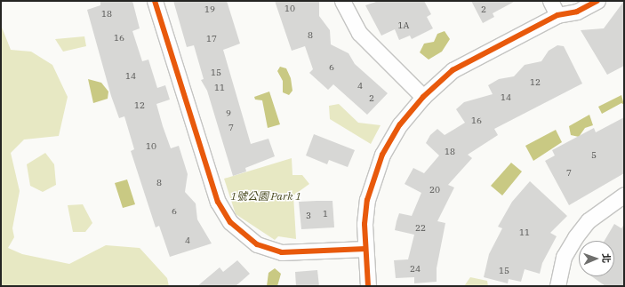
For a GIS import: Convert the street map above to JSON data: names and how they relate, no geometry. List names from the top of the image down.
{
  "parks": ["1號公園 Park 1"],
  "house_numbers": [
    "10",
    "19",
    "2",
    "18",
    "1A",
    "8",
    "16",
    "17",
    "6",
    "15",
    "14",
    "12",
    "4",
    "11",
    "14",
    "2",
    "12",
    "9",
    "16",
    "7",
    "10",
    "18",
    "5",
    "7",
    "8",
    "20",
    "6",
    "1",
    "3",
    "22",
    "11",
    "4",
    "24",
    "15"
  ],
  "north": "right"
}
